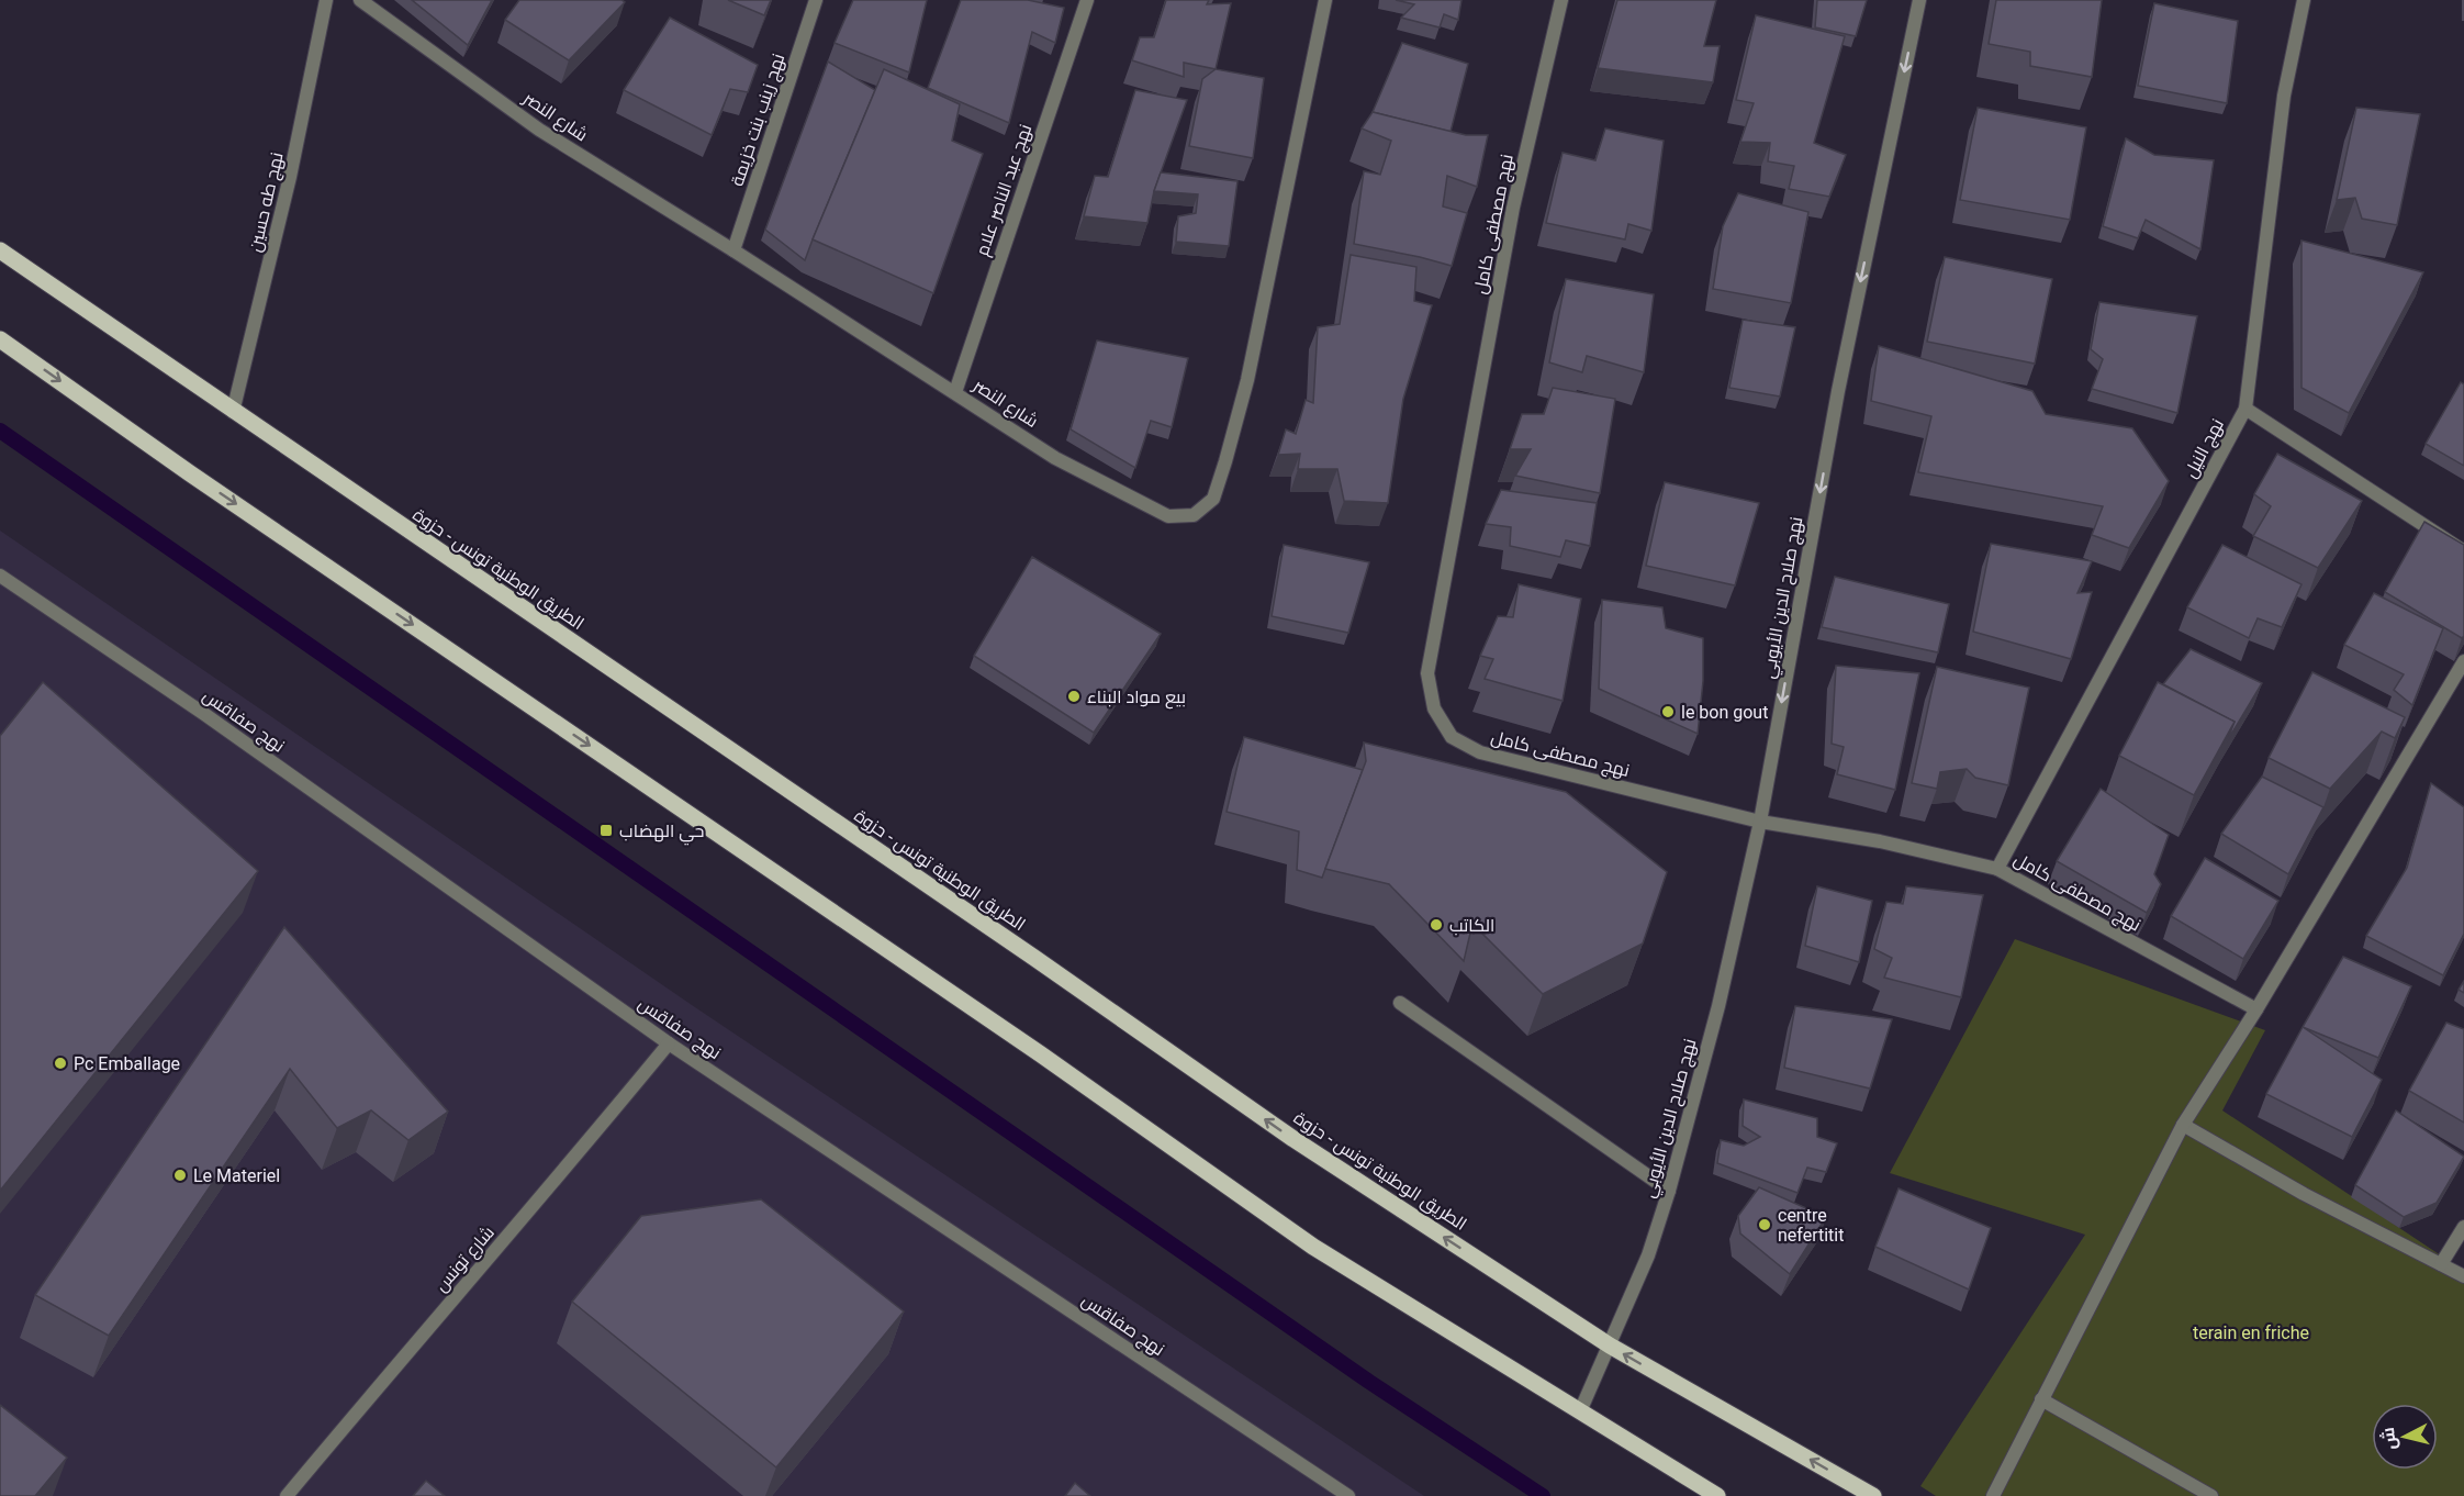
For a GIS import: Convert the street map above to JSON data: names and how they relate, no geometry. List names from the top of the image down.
{
  "streets": {
    "main road": ["الطريق الوطنية تونس - حزوة"],
    "street": [
      "شارع النصر",
      "نهج زينب بنت خزيمة",
      "نهج عبد الناصر علام",
      "نهج طه حسين",
      "نهج مصطفى كامل",
      "نهج النيل",
      "نهج صلاح الدين الأيوبي",
      "نهج صفاقس",
      "شارع تونس"
    ]
  },
  "crossings": [
    ["شارع النصر", "نهج زينب بنت خزيمة"],
    ["شارع النصر", "نهج عبد الناصر علام"],
    ["نهج طه حسين", "الطريق الوطنية تونس - حزوة"],
    ["نهج مصطفى كامل", "نهج النيل"],
    ["نهج مصطفى كامل", "نهج صلاح الدين الأيوبي"],
    ["الطريق الوطنية تونس - حزوة", "نهج صلاح الدين الأيوبي"],
    ["نهج صفاقس", "شارع تونس"]
  ],
  "one_way": ["نهج صلاح الدين الأيوبي"],
  "parks": ["terain en friche"],
  "places": {
    "other": [
      "بيع مواد البناء",
      "le bon gout",
      "الكاتب",
      "Pc Emballage",
      "Le Materiel",
      "centre nefertitit"
    ],
    "transit": ["حي الهضاب"]
  },
  "north": "left"
}
